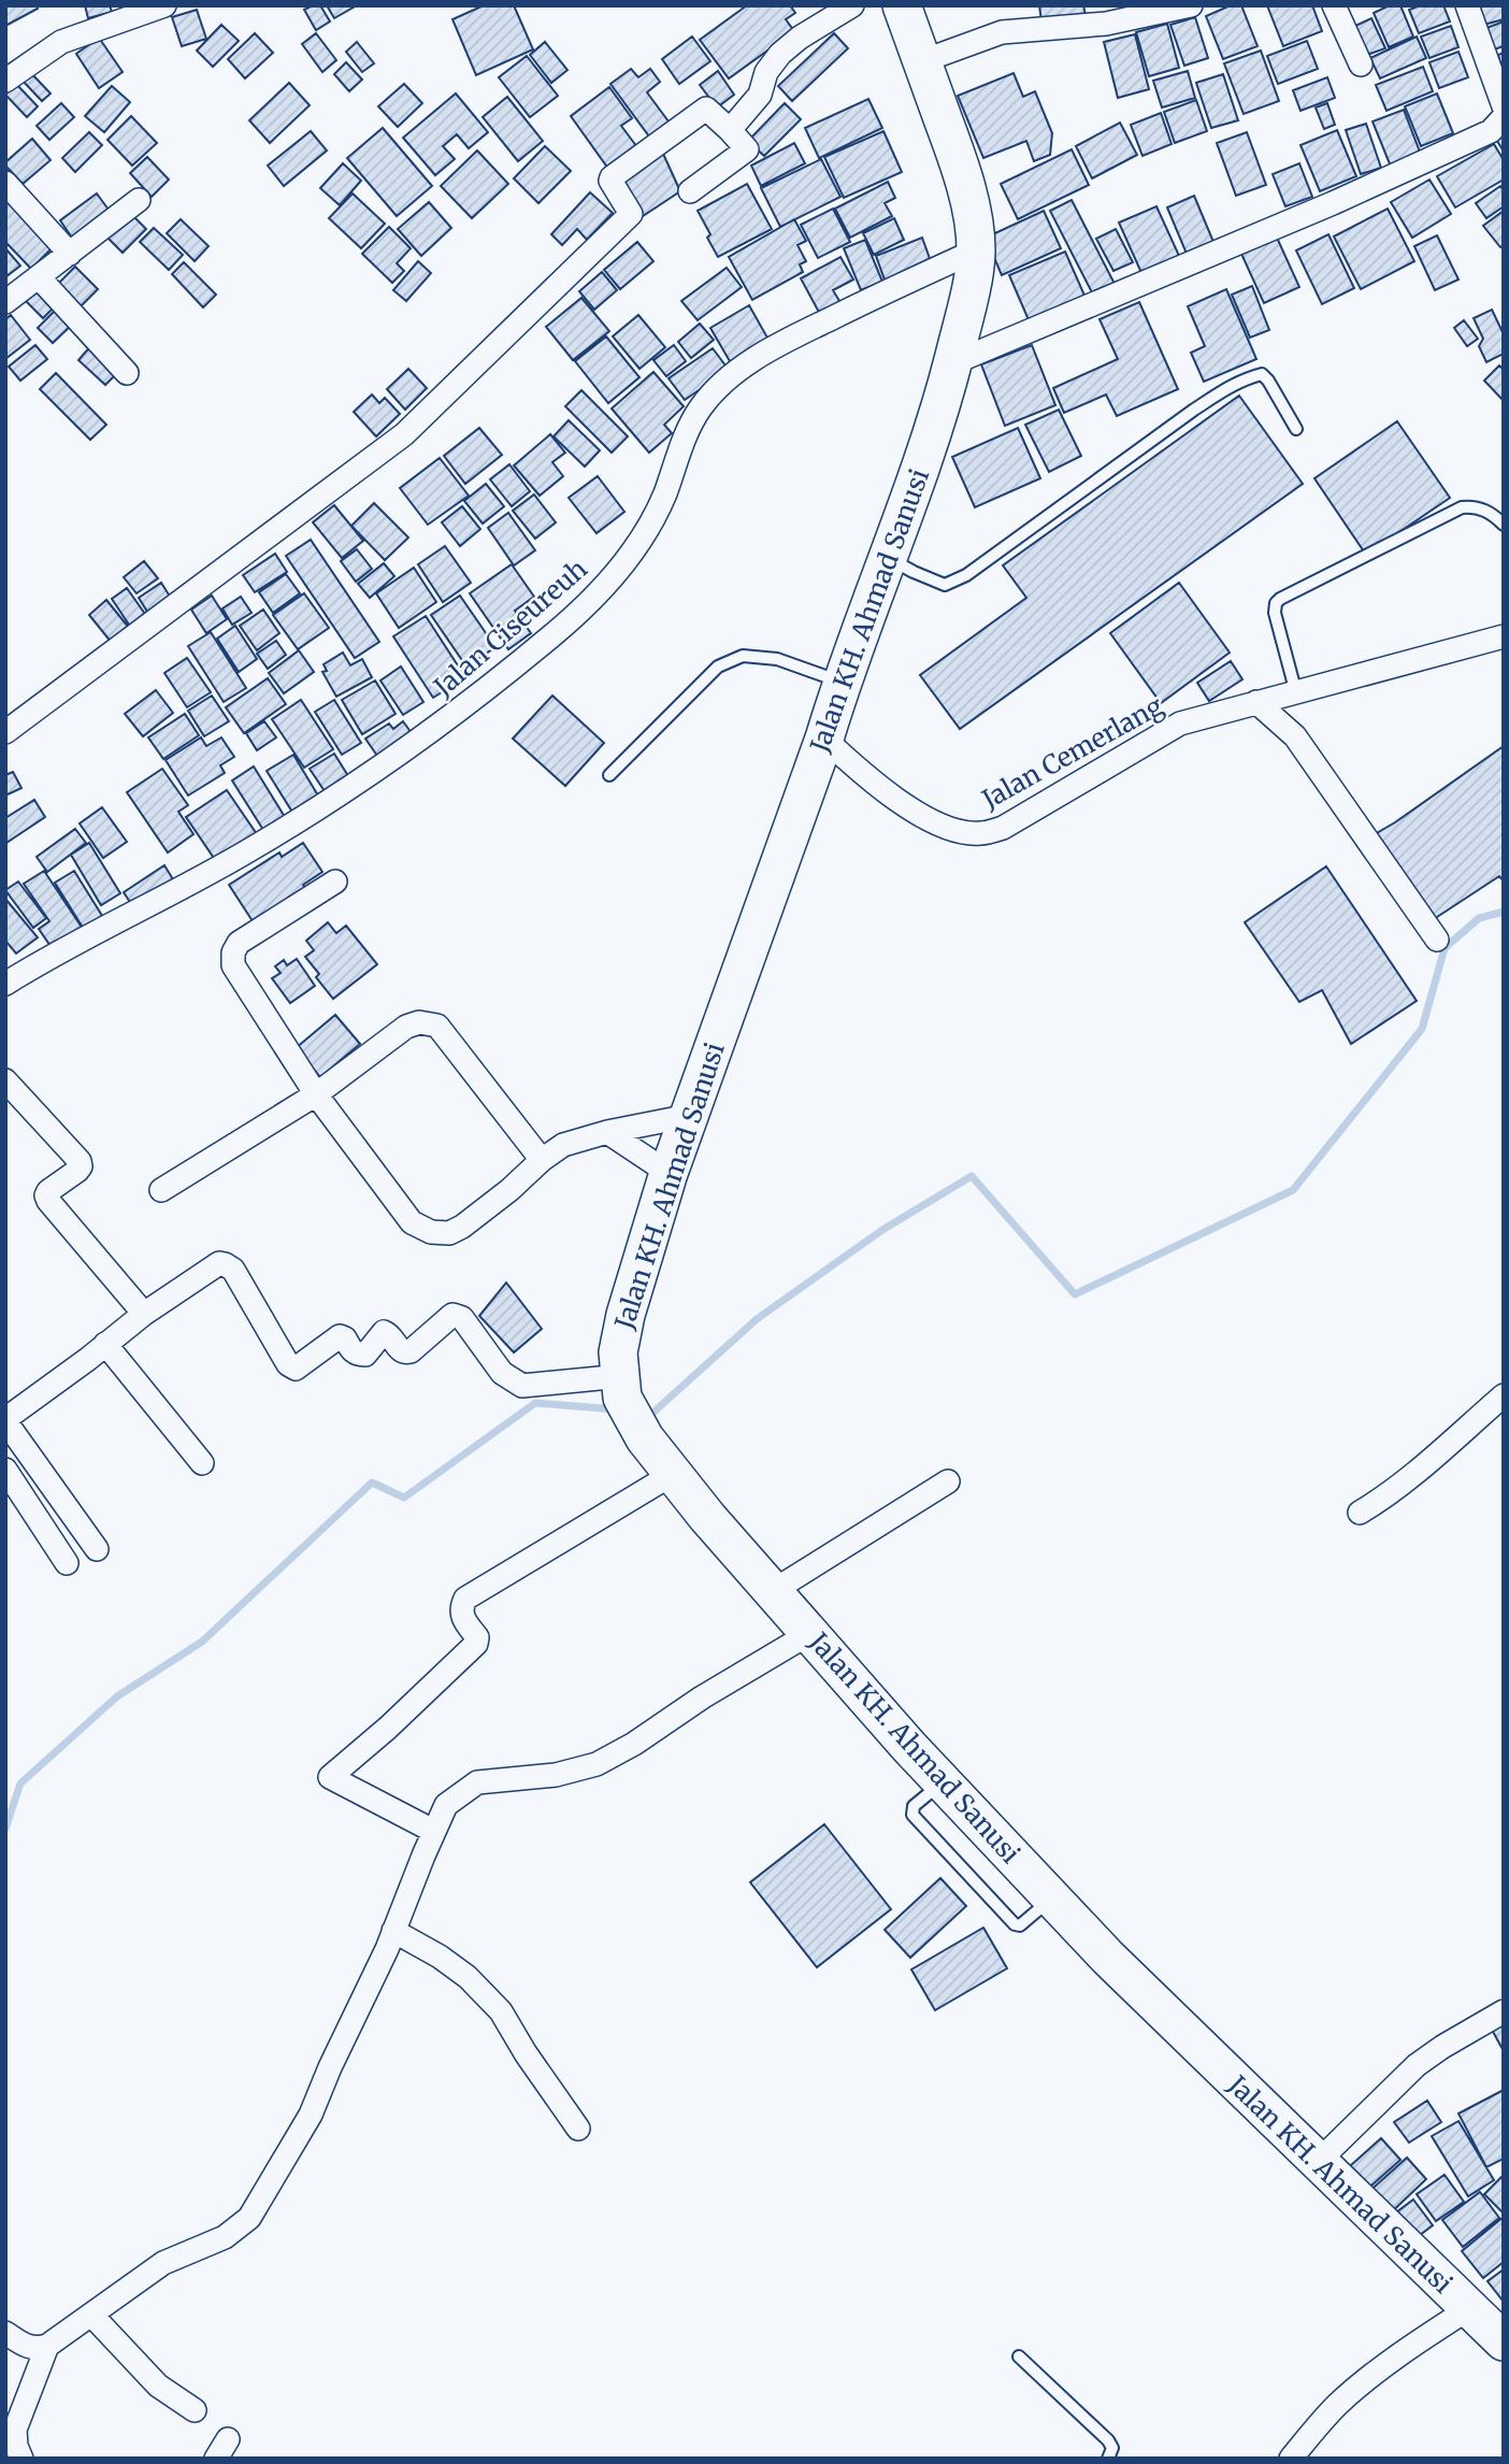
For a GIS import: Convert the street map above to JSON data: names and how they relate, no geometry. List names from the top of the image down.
{
  "streets": {
    "highway": ["Jalan KH. Ahmad Sanusi"],
    "street": ["Jalan Ciseureuh", "Jalan Cemerlang"]
  },
  "crossings": [
    ["Jalan KH. Ahmad Sanusi", "Jalan Ciseureuh"],
    ["Jalan KH. Ahmad Sanusi", "Jalan Cemerlang"]
  ]
}
